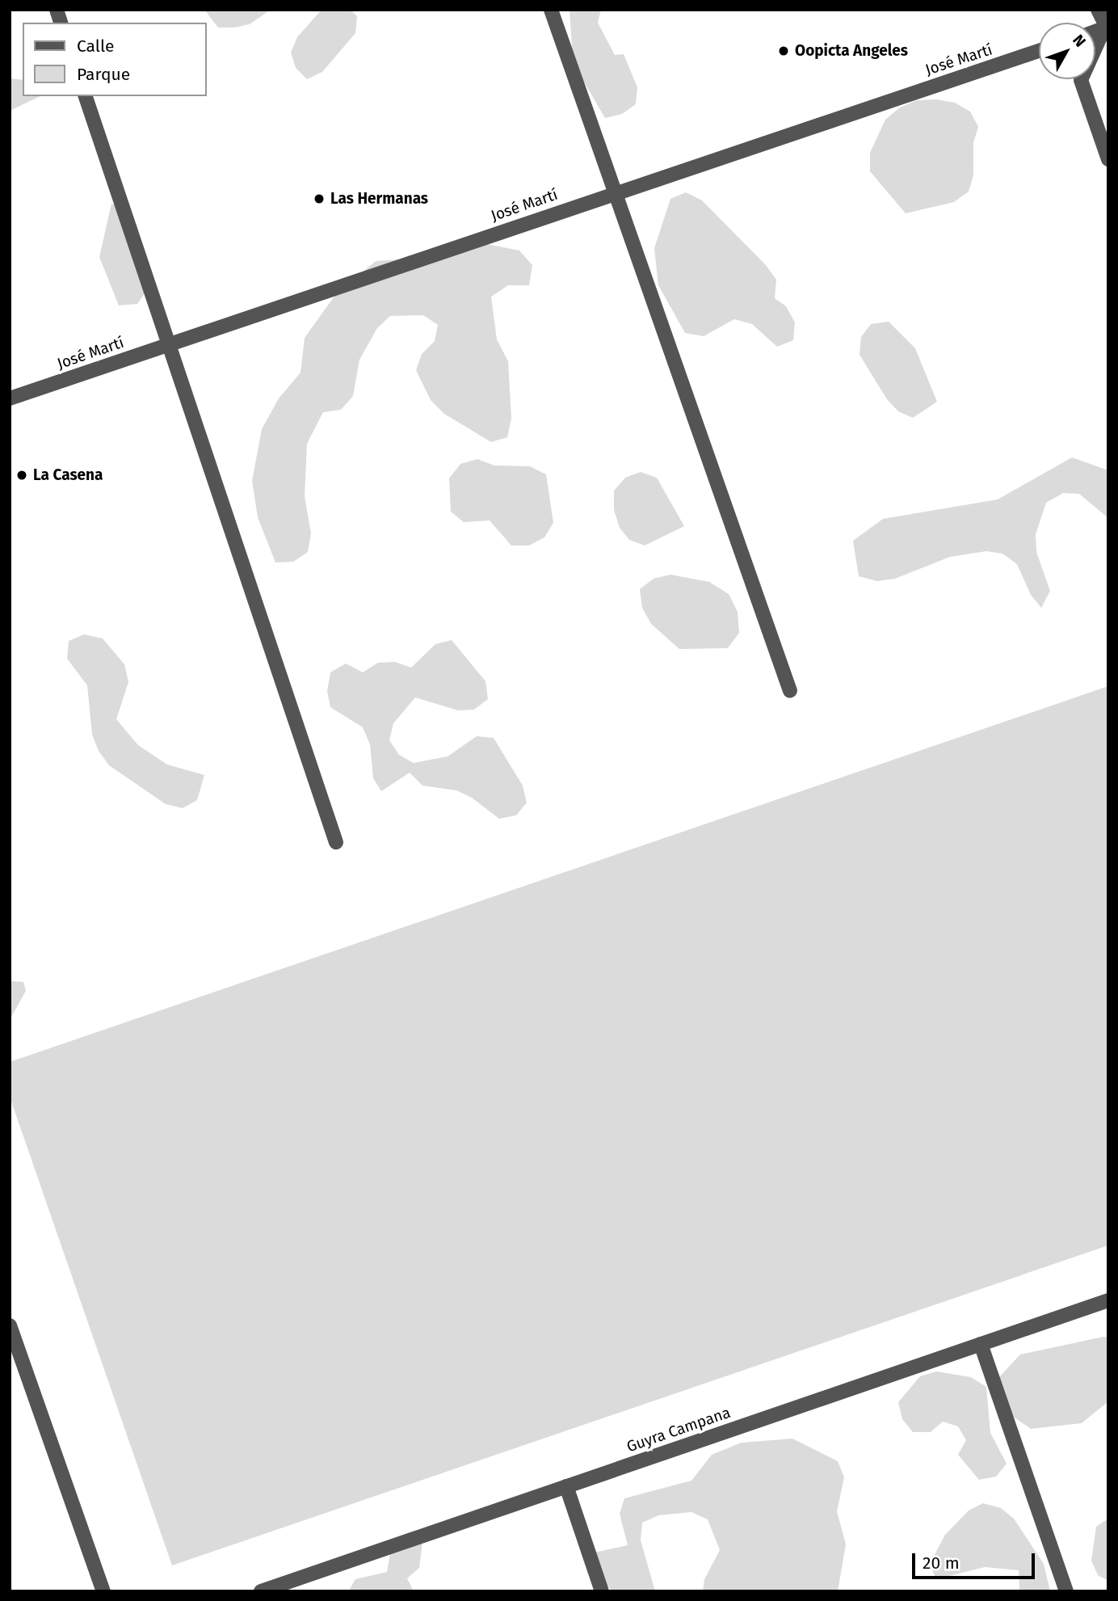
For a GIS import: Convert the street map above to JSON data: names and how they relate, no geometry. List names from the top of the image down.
{
  "streets": {
    "street": ["José Martí", "Guyra Campana"]
  },
  "places": ["Oopicta Angeles", "Las Hermanas", "La Casena"],
  "legend": ["Calle", "Parque"],
  "scale_bar": "20 m",
  "north": "top right"
}
